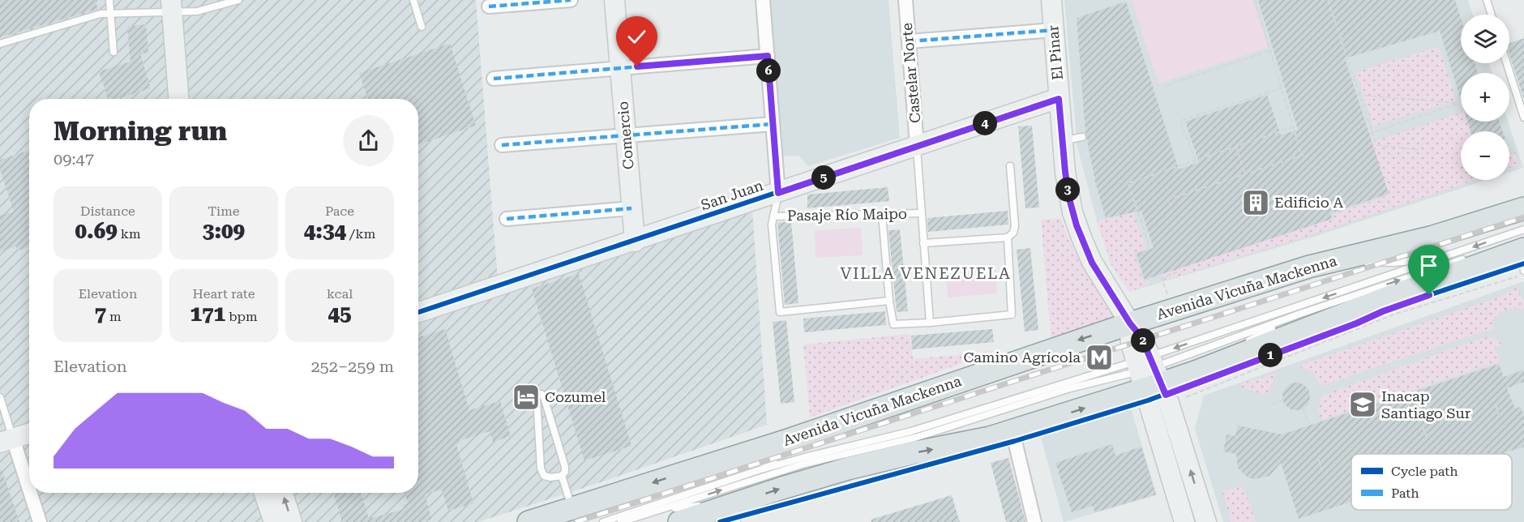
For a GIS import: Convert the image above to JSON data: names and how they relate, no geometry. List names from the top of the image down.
{
  "streets": {
    "main road": ["Avenida Vicuña Mackenna"],
    "street": [
      "El Pinar",
      "Castelar Norte",
      "Comercio",
      "San Juan"
    ],
    "lane": ["Pasaje Río Maipo"]
  },
  "crossings": [
    ["El Pinar", "San Juan"],
    ["El Pinar", "Avenida Vicuña Mackenna"],
    ["Castelar Norte", "San Juan"],
    ["Comercio", "San Juan"]
  ],
  "districts": ["VILLA VENEZUELA"],
  "places": {
    "building": ["Edificio A"],
    "metro station": ["Camino Agrícola"],
    "hotel": ["Cozumel"],
    "school or university": ["Inacap Santiago Sur"]
  },
  "legend": ["Cycle path", "Path"],
  "page": {
    "map_buttons": ["+", "−"],
    "pins": [
      "6",
      "4",
      "5",
      "3",
      "2",
      "1"
    ],
    "heading": ["Morning run", "09:47"],
    "stats": [
      ["Distance", "0.69 km"],
      ["Time", "3:09"],
      ["Pace", "4:34 /km"],
      ["Elevation", "7 m"],
      ["Heart rate", "171 bpm"],
      ["kcal", "45"]
    ],
    "chart": ["Elevation", "252–259 m"]
  }
}
